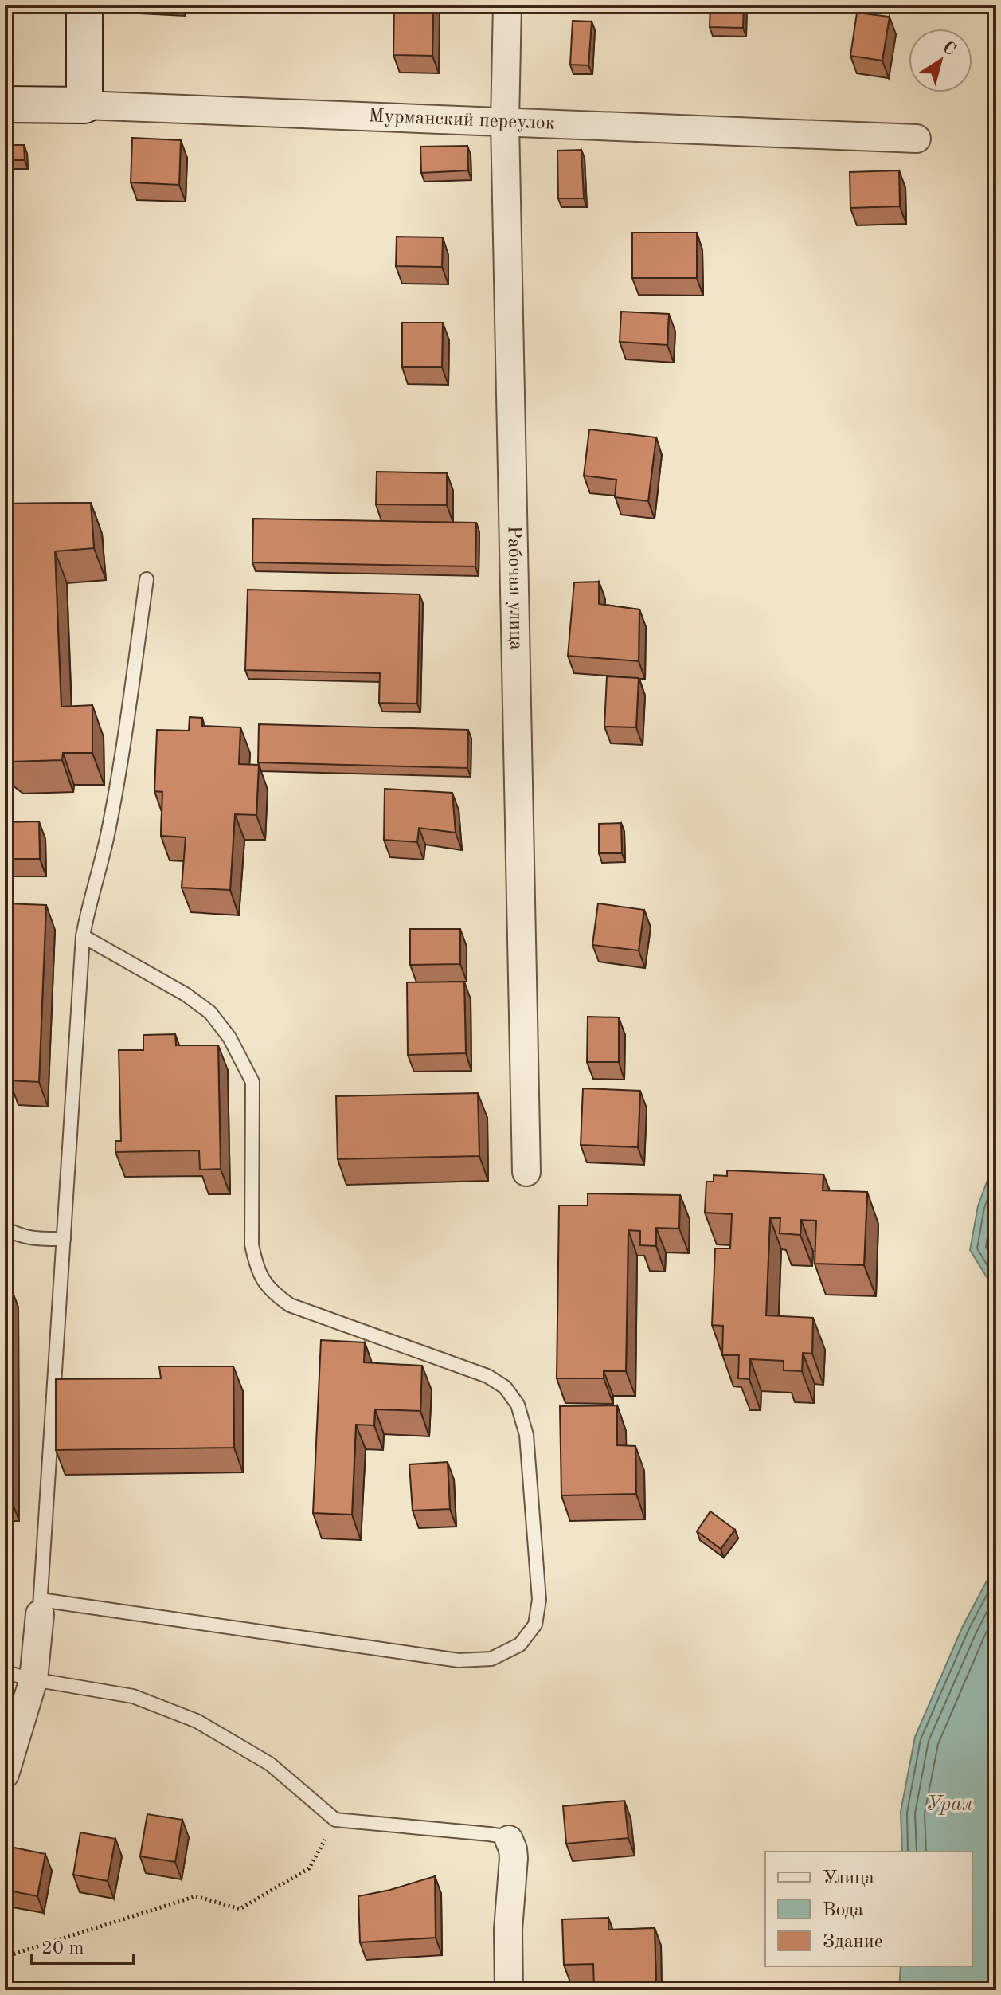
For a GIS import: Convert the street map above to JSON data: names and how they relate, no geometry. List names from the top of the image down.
{
  "streets": {
    "street": ["Мурманский переулок", "Рабочая улица"]
  },
  "crossings": [
    ["Мурманский переулок", "Рабочая улица"]
  ],
  "water": ["Урал"],
  "legend": ["Улица", "Вода", "Здание"],
  "scale_bar": "20 m",
  "north": "top right"
}
